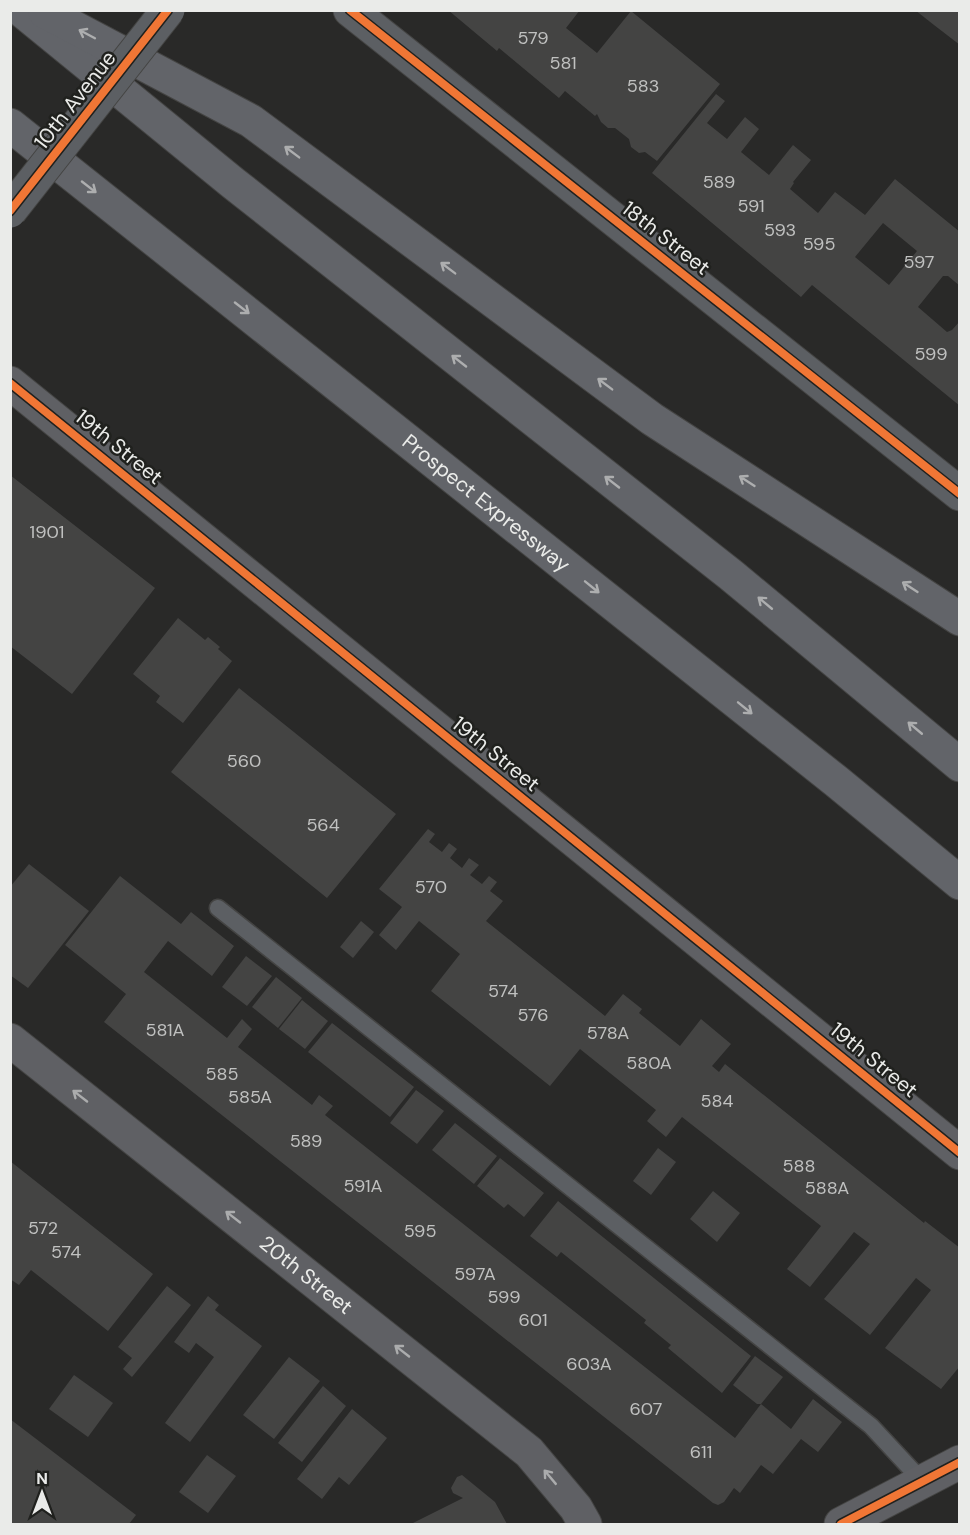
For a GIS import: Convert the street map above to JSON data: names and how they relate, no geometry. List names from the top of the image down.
{
  "streets": {
    "highway": ["Prospect Expressway"],
    "main road": ["19th Street", "20th Street"],
    "street": ["10th Avenue", "18th Street"]
  },
  "one_way": ["20th Street"],
  "house_numbers": [
    "579",
    "581",
    "583",
    "589",
    "591",
    "593",
    "595",
    "597",
    "599",
    "1901",
    "560",
    "564",
    "570",
    "574",
    "576",
    "581A",
    "578A",
    "580A",
    "585",
    "585A",
    "584",
    "589",
    "588",
    "591A",
    "588A",
    "572",
    "595",
    "574",
    "597A",
    "599",
    "601",
    "603A",
    "607",
    "611"
  ],
  "north": "top"
}
